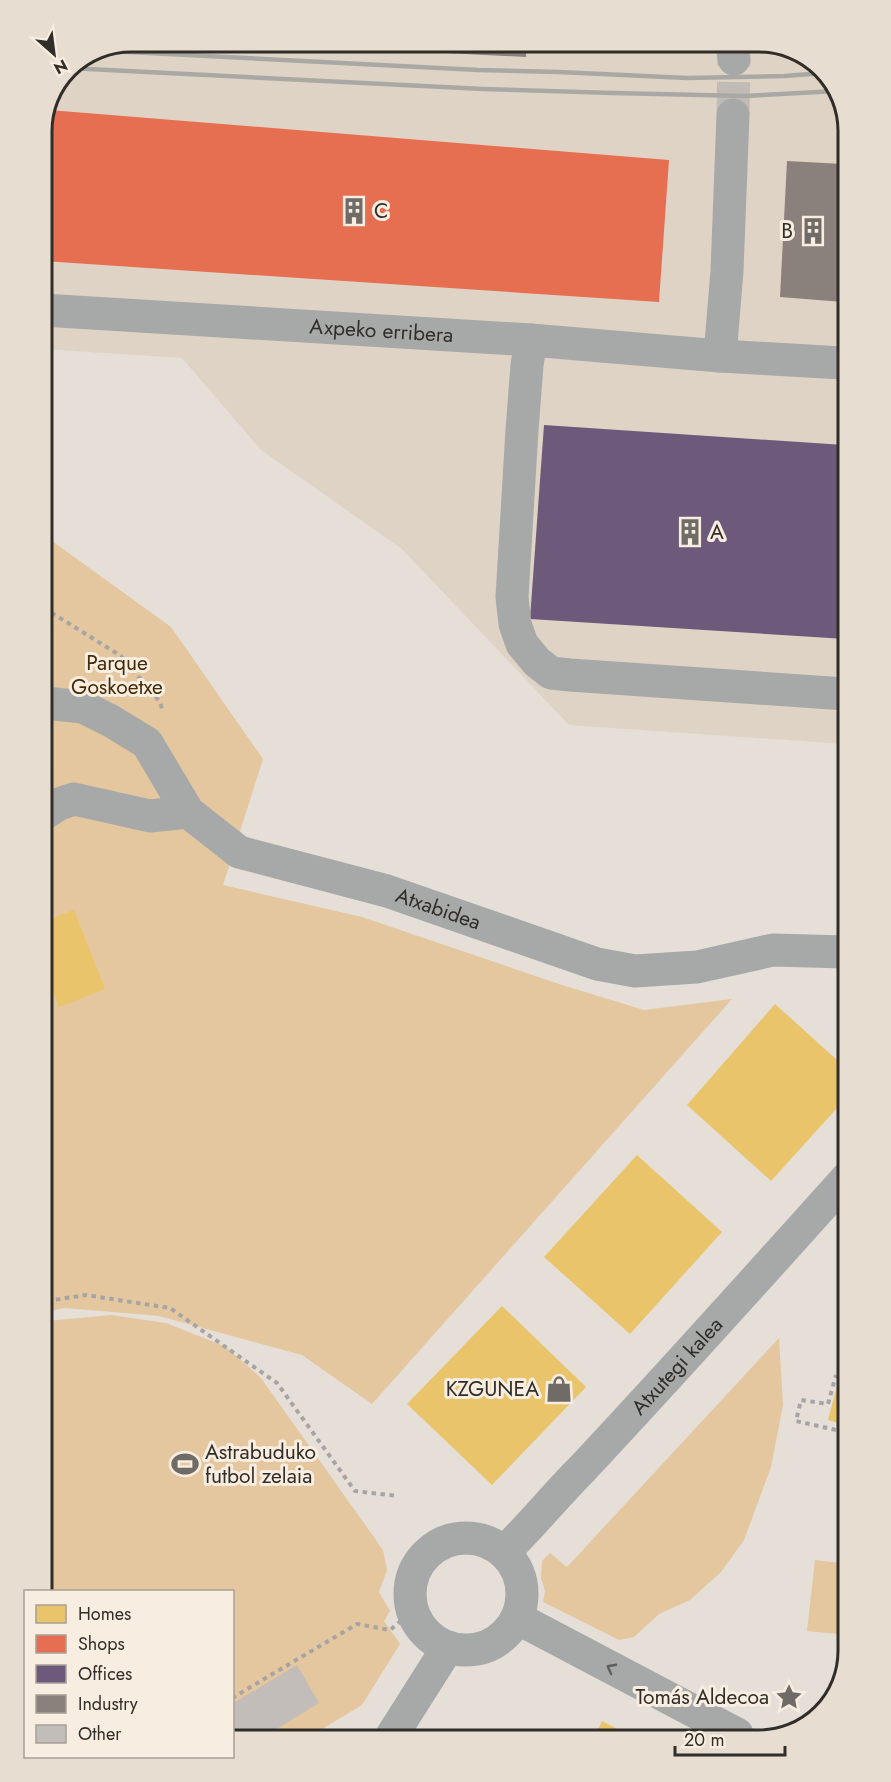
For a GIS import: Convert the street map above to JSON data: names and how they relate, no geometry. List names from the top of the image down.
{
  "streets": {
    "street": ["Axpeko erribera", "Atxabidea", "Atxutegi kalea"]
  },
  "parks": ["Parque Goskoetxe"],
  "places": {
    "building": ["C", "B", "A"],
    "shop": ["KZGUNEA"],
    "sports": ["Astrabuduko futbol zelaia"],
    "place": ["Tomás Aldecoa"]
  },
  "legend": [
    "Homes",
    "Shops",
    "Offices",
    "Industry",
    "Other"
  ],
  "scale_bar": "20 m",
  "north": "bottom right"
}
